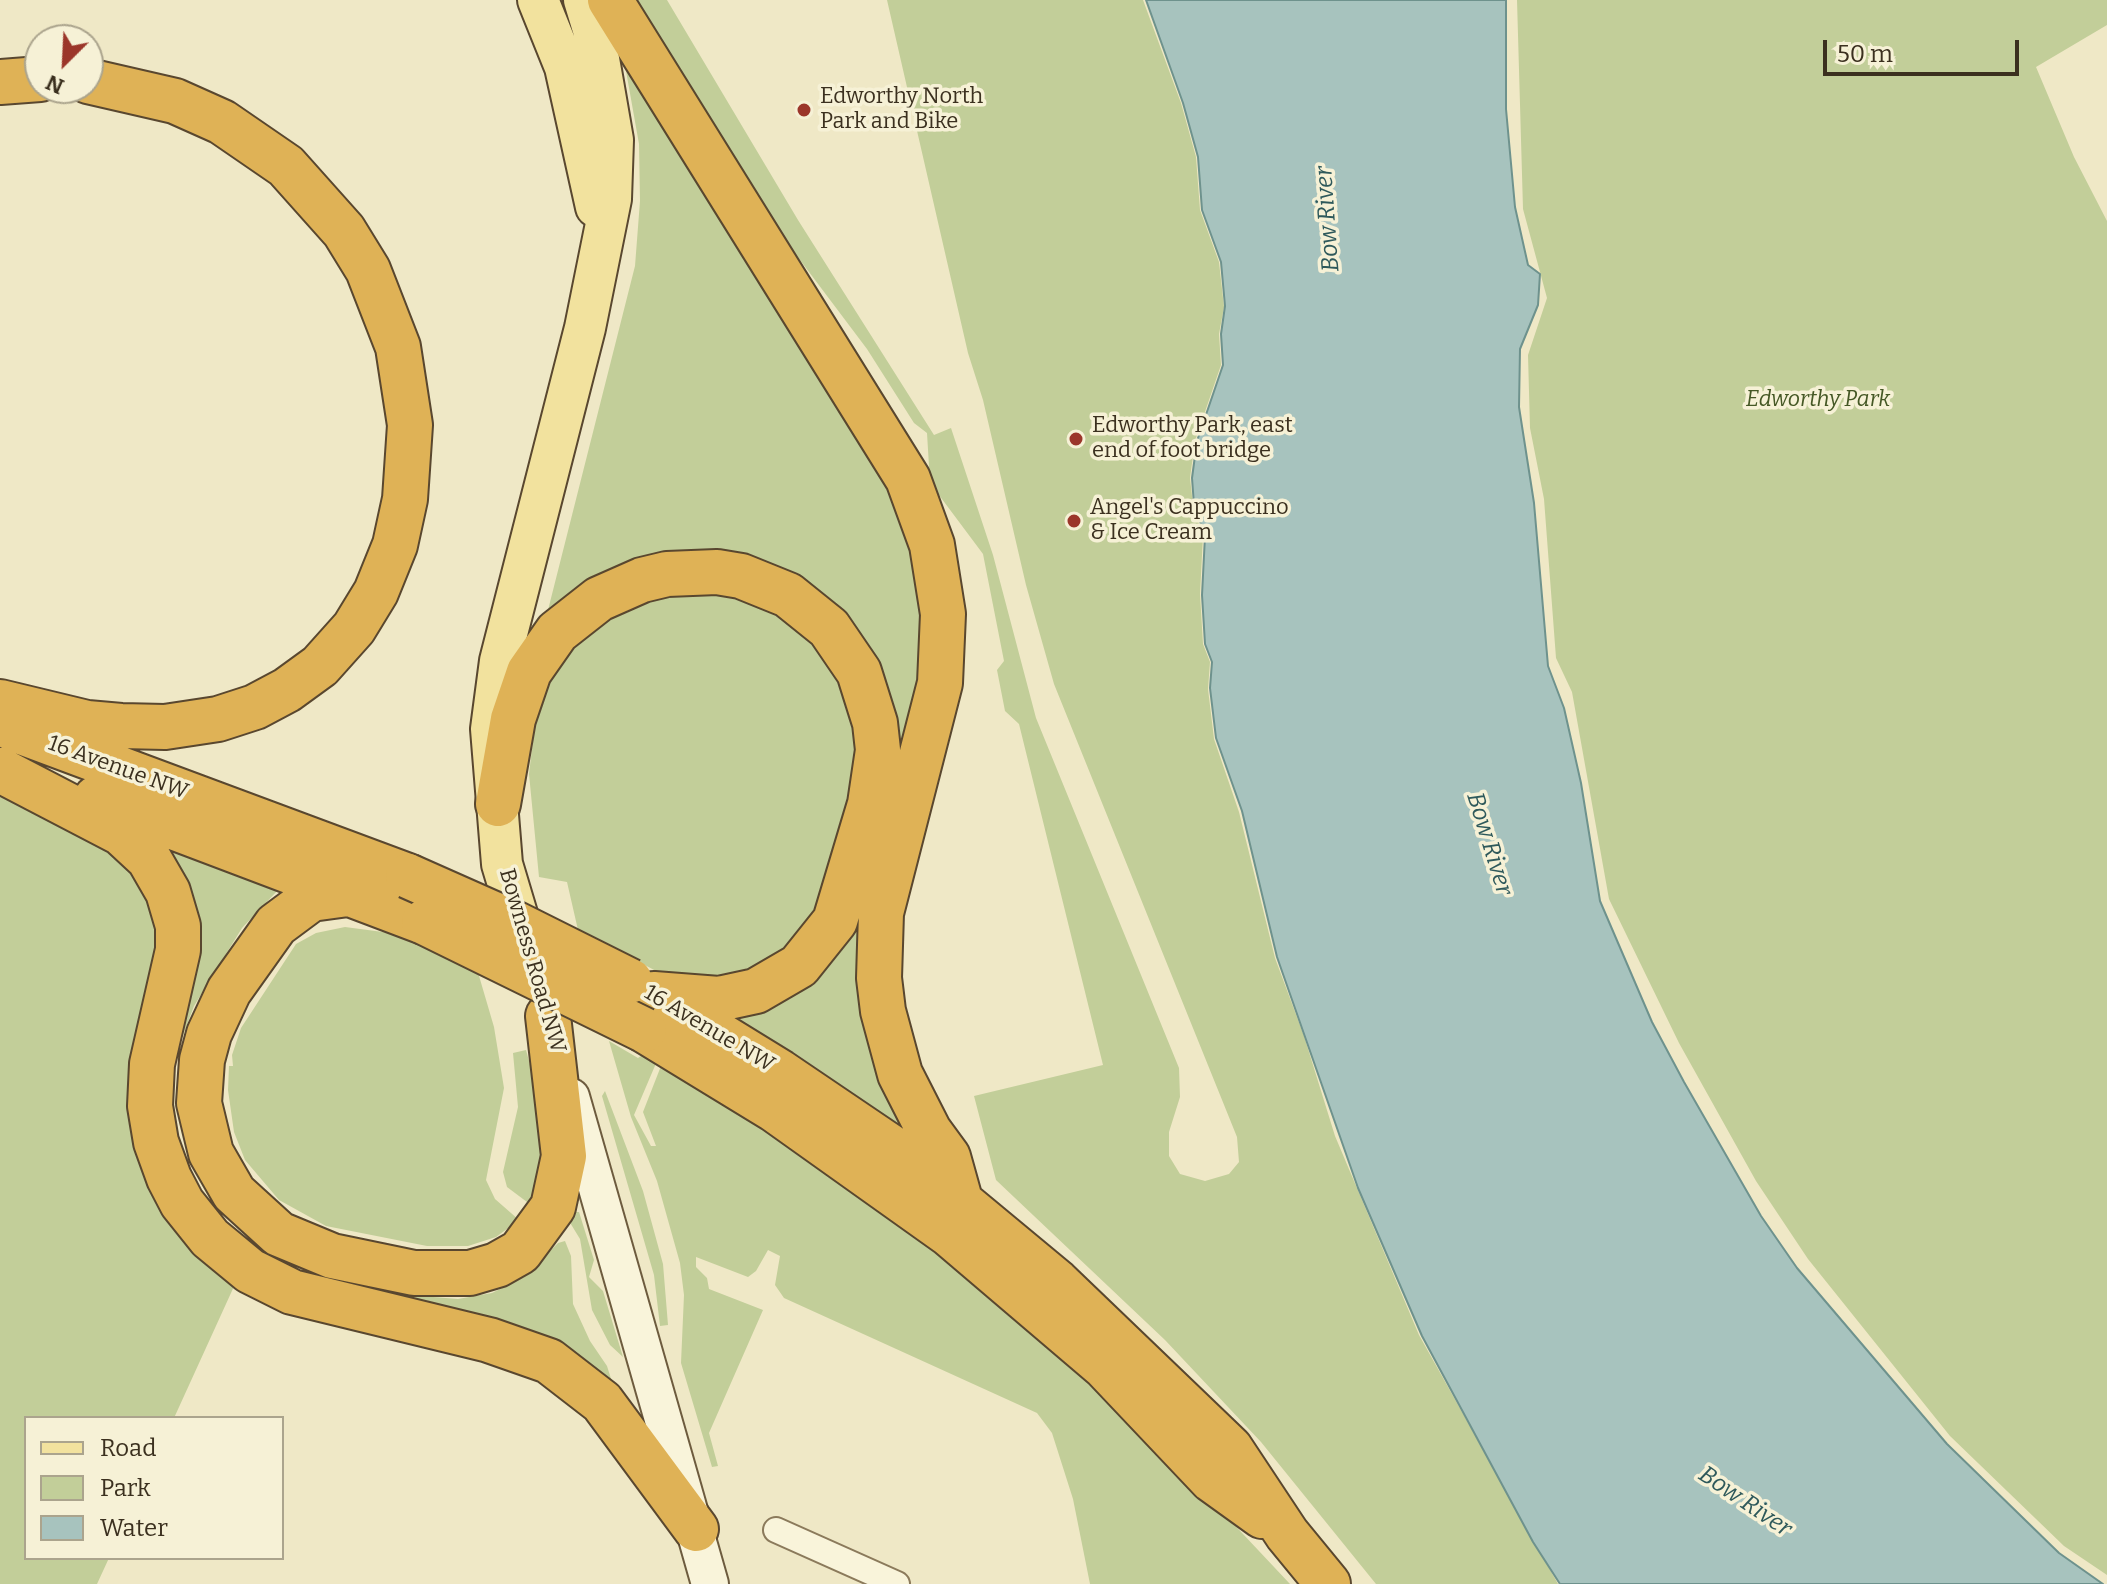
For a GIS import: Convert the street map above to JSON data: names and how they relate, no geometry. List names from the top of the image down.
{
  "streets": {
    "highway": ["16 Avenue NW"],
    "main road": ["Bowness Road NW"]
  },
  "water": ["Bow River"],
  "parks": ["Edworthy Park"],
  "places": ["Edworthy North Park and Bike", "Edworthy Park, east end of foot bridge", "Angel's Cappuccino & Ice Cream"],
  "legend": ["Road", "Park", "Water"],
  "scale_bar": "50 m",
  "north": "bottom left"
}
